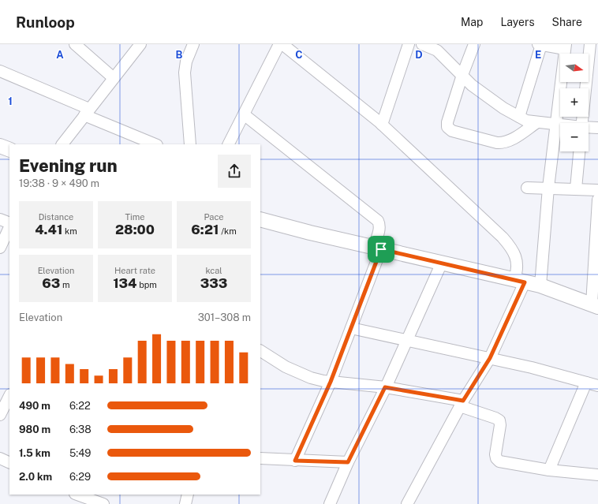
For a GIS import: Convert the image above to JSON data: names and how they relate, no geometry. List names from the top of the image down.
{
  "north": "right",
  "page": {
    "header": "Runloop",
    "nav": ["Map", "Layers", "Share"],
    "map_buttons": ["+", "−"],
    "heading": ["Evening run", "19:38 · 9 × 490 m"],
    "stats": [
      ["Distance", "4.41 km"],
      ["Time", "28:00"],
      ["Pace", "6:21 /km"],
      ["Elevation", "63 m"],
      ["Heart rate", "134 bpm"],
      ["kcal", "333"]
    ],
    "chart": ["Elevation", "301–308 m"],
    "list": [
      {
        "name": "490 m",
        "note": "6:22"
      },
      {
        "name": "980 m",
        "note": "6:38"
      },
      {
        "name": "1.5 km",
        "note": "5:49"
      },
      {
        "name": "2.0 km",
        "note": "6:29"
      }
    ]
  },
  "grid": {
    "columns": [
      "A",
      "B",
      "C",
      "D",
      "E"
    ],
    "rows": ["1"]
  }
}
